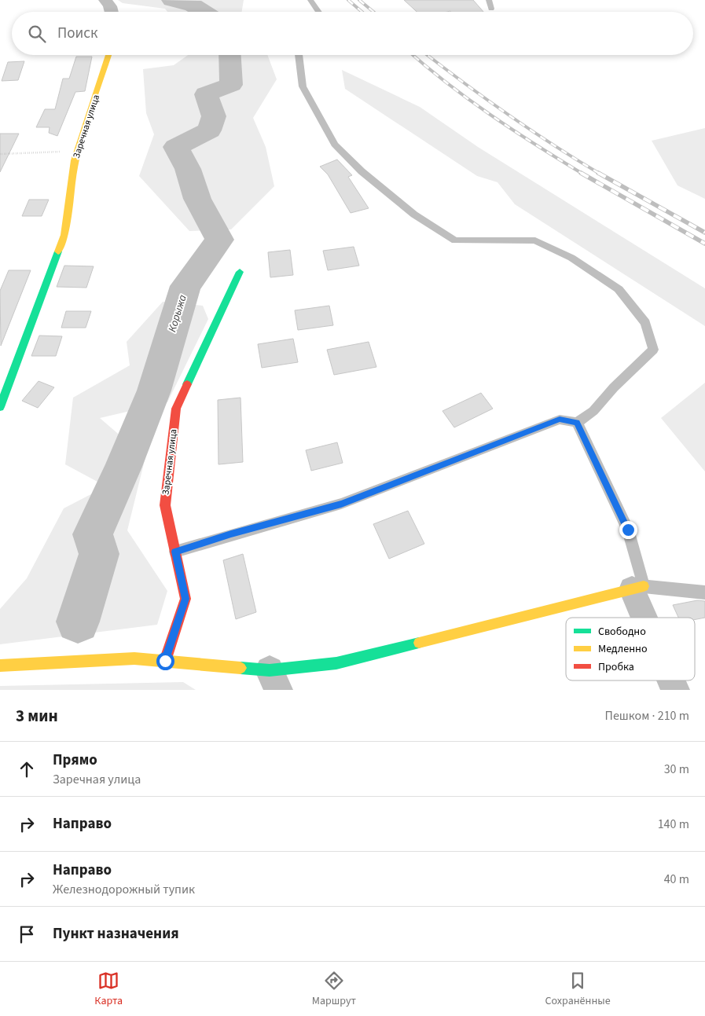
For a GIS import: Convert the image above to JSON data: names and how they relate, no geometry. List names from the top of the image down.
{
  "streets": {
    "street": ["Заречная улица"]
  },
  "water": ["Корыжа"],
  "legend": ["Свободно", "Медленно", "Пробка"],
  "page": {
    "search": "Поиск",
    "heading": ["3 мин", "Пешком · 210 m"],
    "list": [
      ["Прямо", "Заречная улица", "30 m"],
      ["Направо", "140 m"],
      ["Направо", "Железнодорожный тупик", "40 m"],
      "Пункт назначения"
    ],
    "nav": ["Карта", "Маршрут", "Сохранённые"]
  }
}
